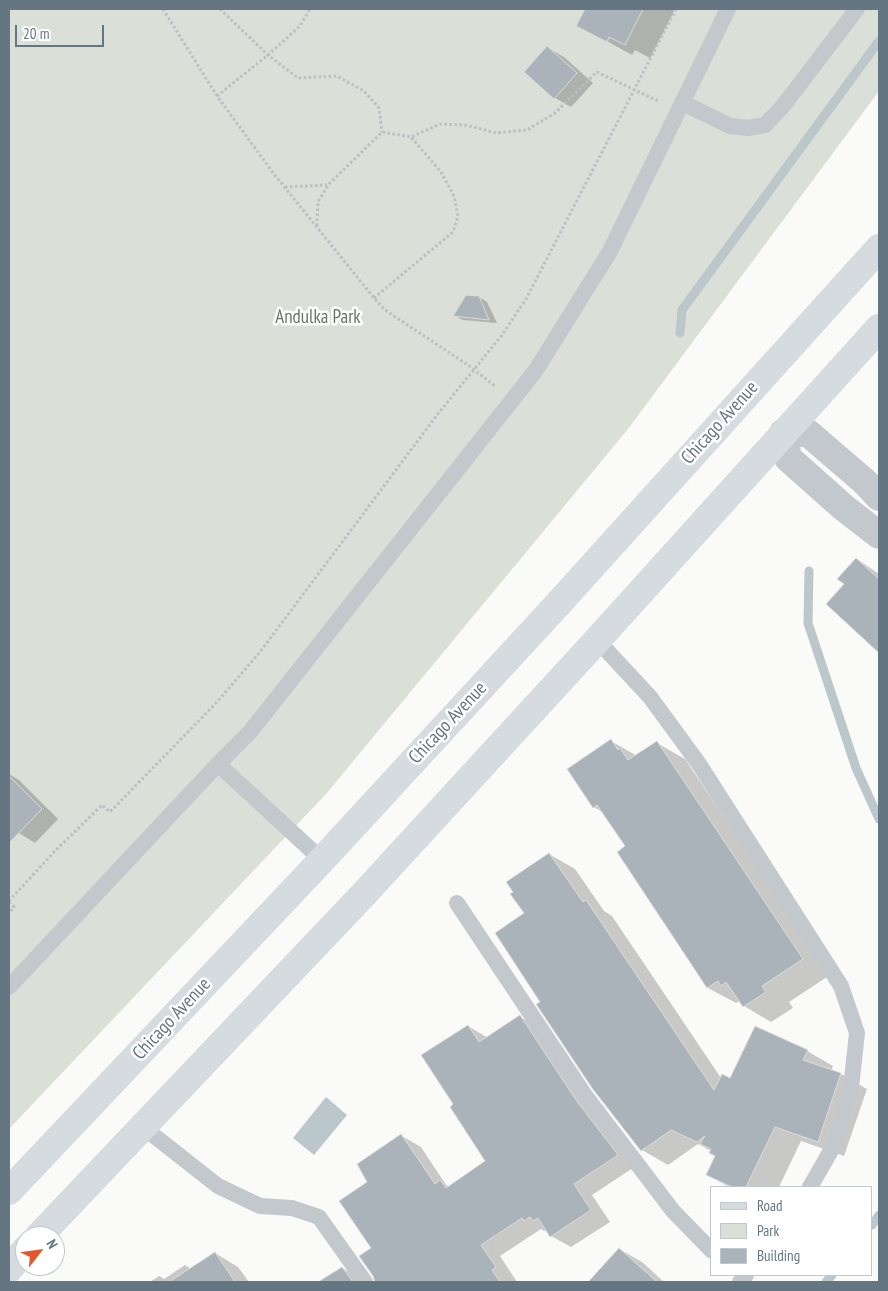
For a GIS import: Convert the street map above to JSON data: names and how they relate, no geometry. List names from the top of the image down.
{
  "streets": {
    "main road": ["Chicago Avenue"]
  },
  "parks": ["Andulka Park"],
  "legend": ["Road", "Park", "Building"],
  "scale_bar": "20 m",
  "north": "top right"
}
